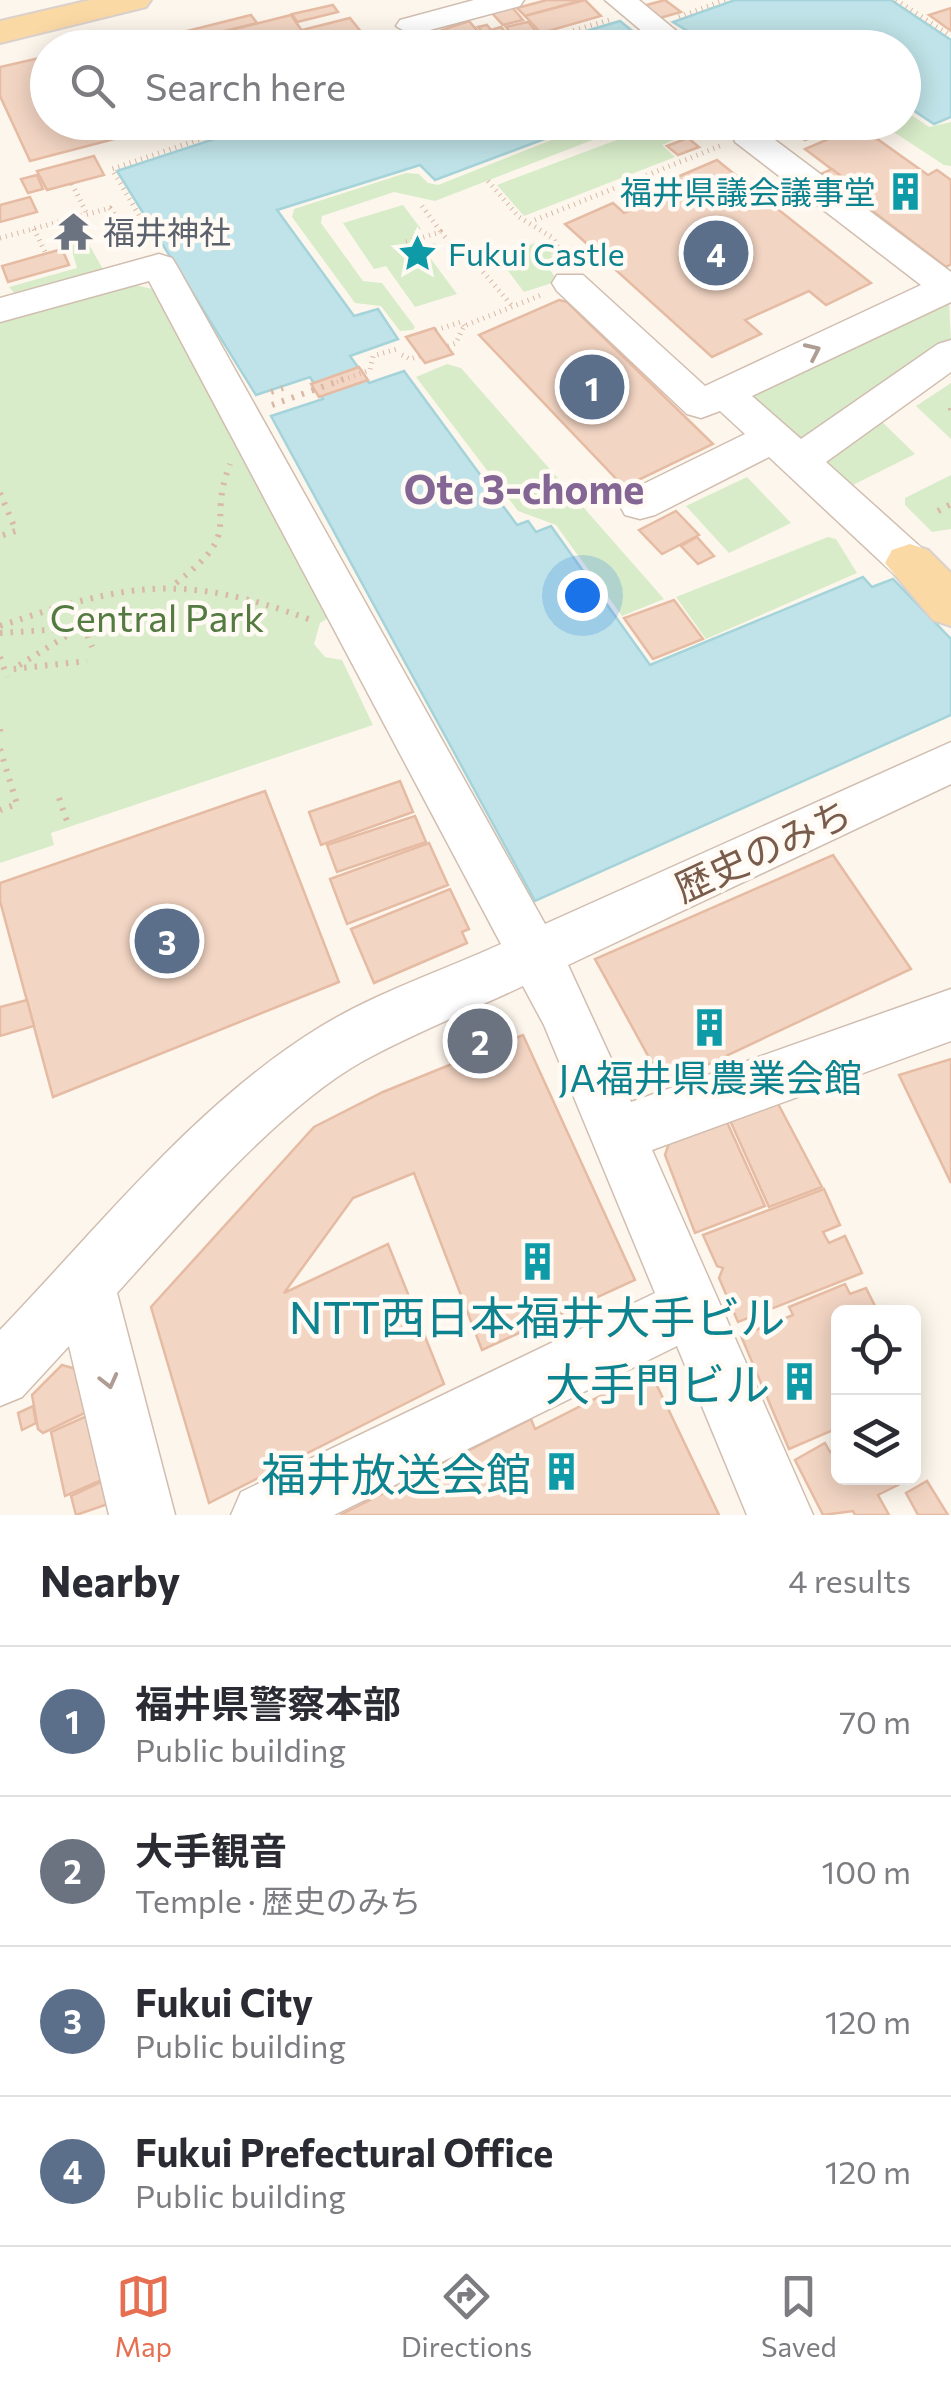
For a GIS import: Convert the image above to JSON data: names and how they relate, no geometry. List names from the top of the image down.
{
  "streets": {
    "street": ["歴史のみち"]
  },
  "districts": ["Ote 3-chome"],
  "parks": ["Central Park"],
  "places": {
    "building": [
      "福井県議会議事堂",
      "JA福井県農業会館",
      "NTT西日本福井大手ビル",
      "大手門ビル",
      "福井放送会館"
    ],
    "temple": ["福井神社"],
    "place": ["Fukui Castle"]
  },
  "page": {
    "search": "Search here",
    "pins": [
      "4",
      "1",
      "3",
      "2"
    ],
    "heading": ["Nearby", "4 results"],
    "list": [
      {
        "mark": "1",
        "name": "福井県警察本部",
        "note": "Public building",
        "value": "70 m"
      },
      {
        "mark": "2",
        "name": "大手観音",
        "note": "Temple · 歴史のみち",
        "value": "100 m"
      },
      {
        "mark": "3",
        "name": "Fukui City",
        "note": "Public building",
        "value": "120 m"
      },
      {
        "mark": "4",
        "name": "Fukui Prefectural Office",
        "note": "Public building",
        "value": "120 m"
      }
    ],
    "nav": ["Map", "Directions", "Saved"]
  }
}
